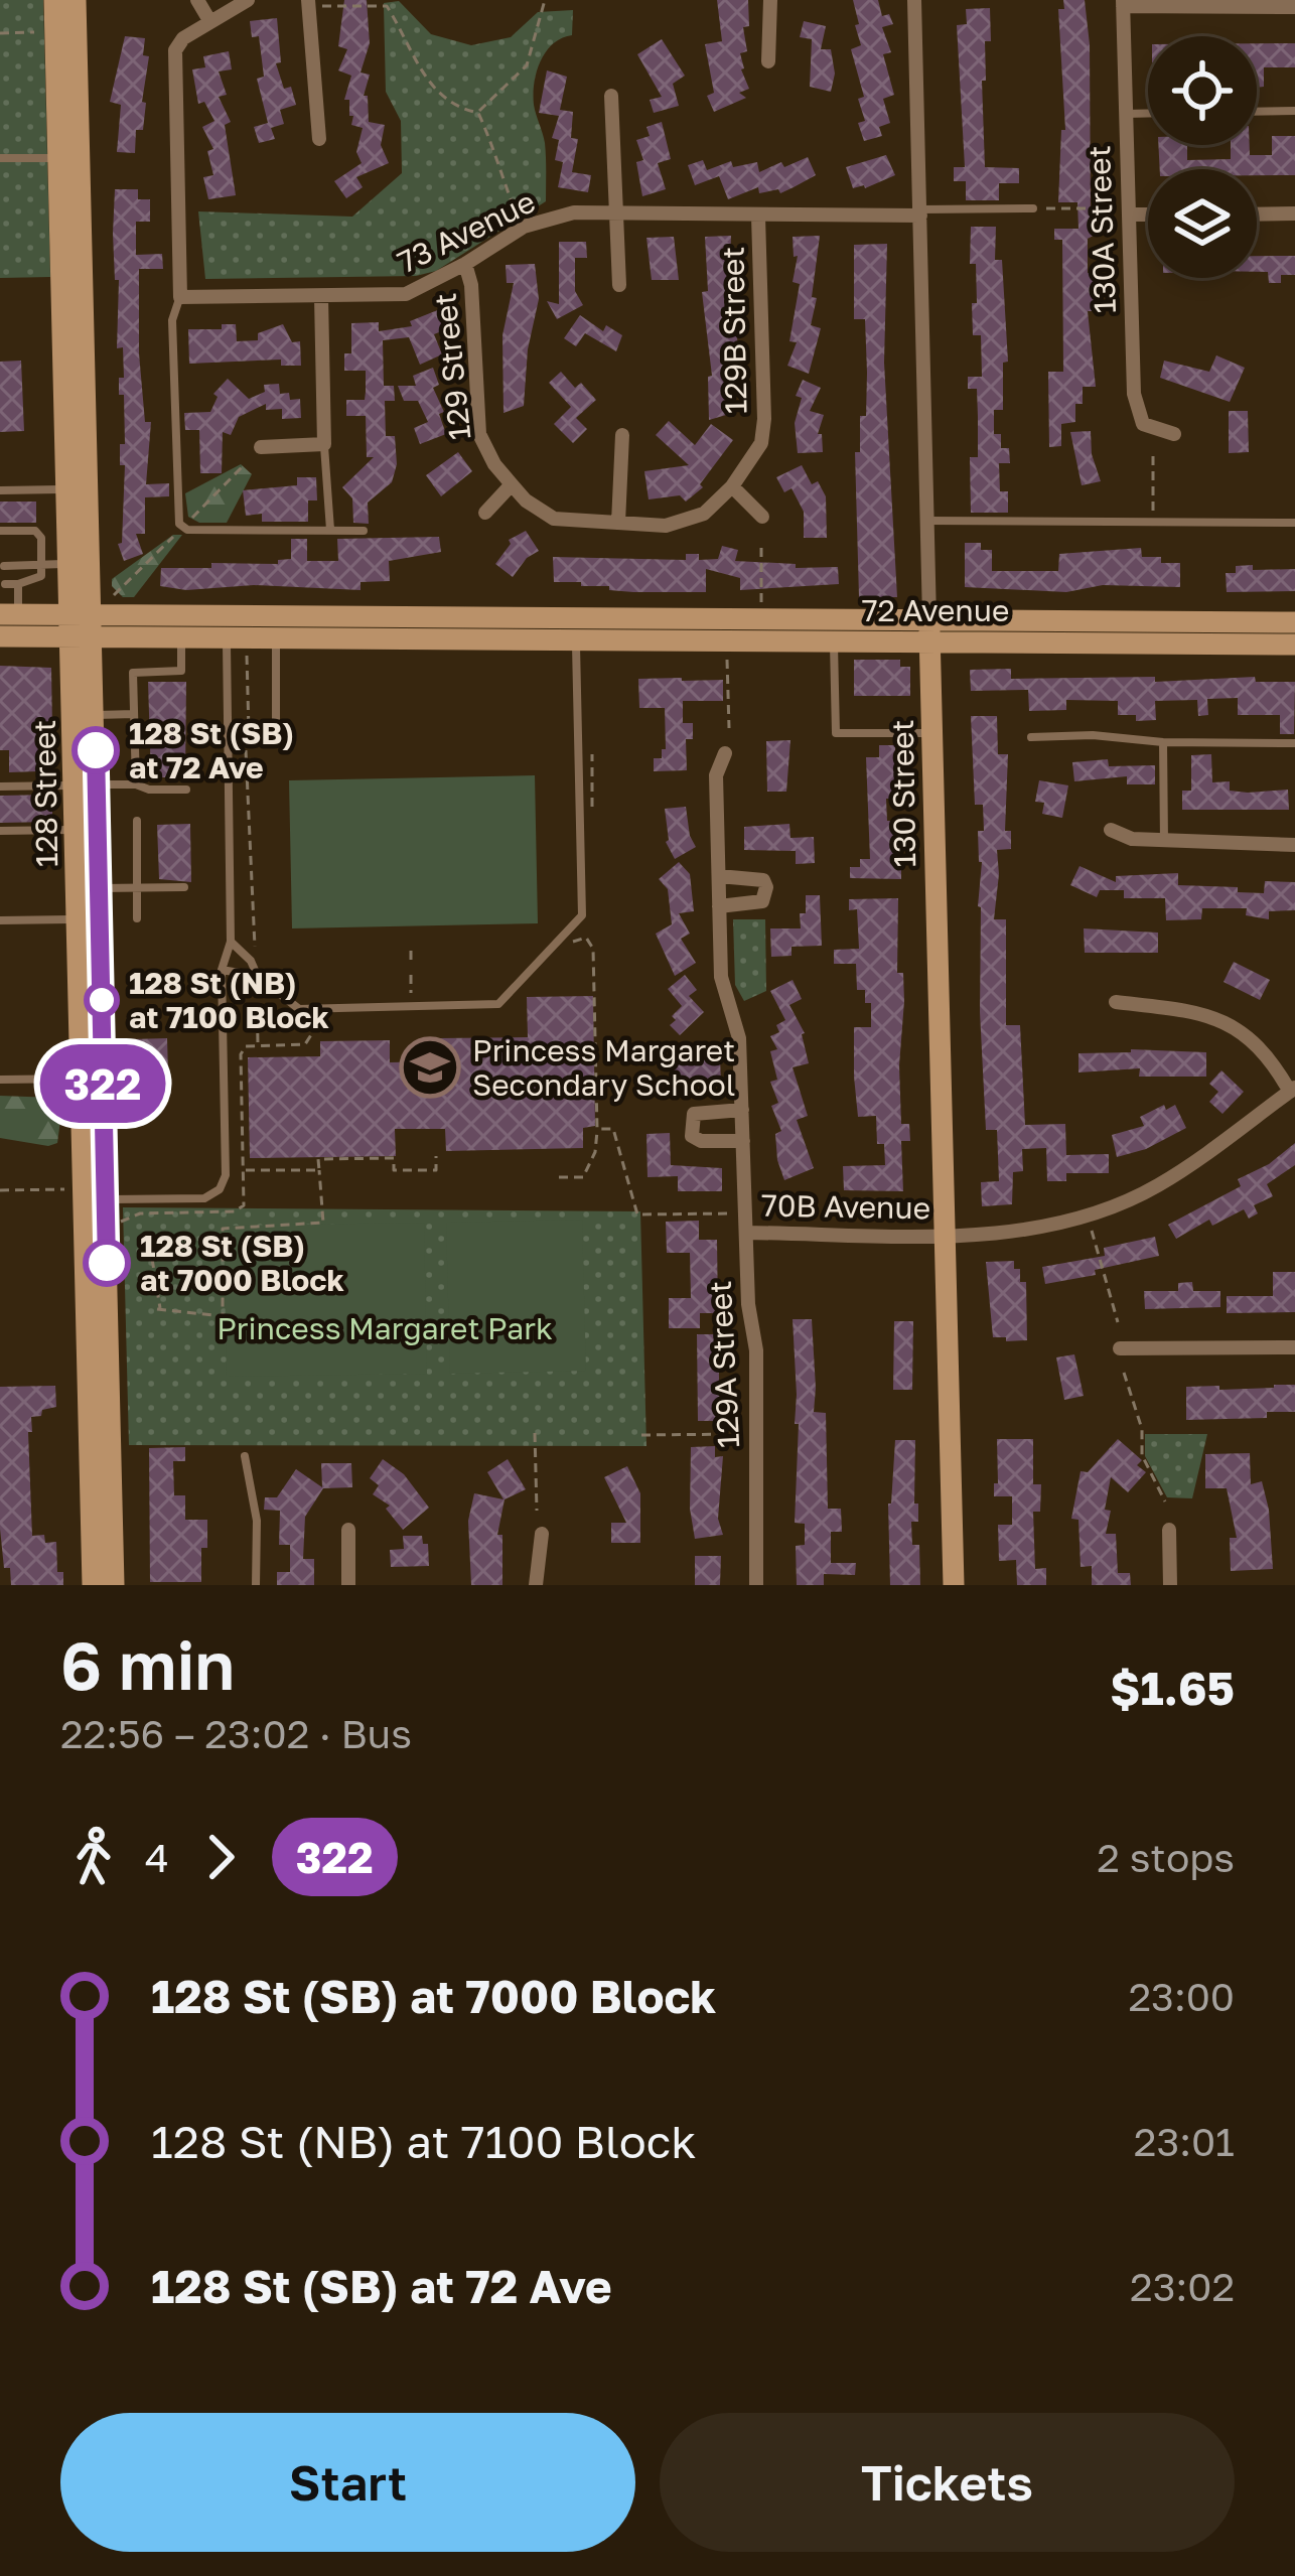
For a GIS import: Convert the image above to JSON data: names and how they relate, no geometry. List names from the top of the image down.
{
  "streets": {
    "main road": ["72 Avenue", "128 Street", "130 Street"],
    "street": [
      "130A Street",
      "73 Avenue",
      "129B Street",
      "129 Street",
      "70B Avenue",
      "129A Street"
    ]
  },
  "crossings": [
    ["73 Avenue", "129B Street"],
    ["73 Avenue", "129 Street"],
    ["73 Avenue", "130 Street"],
    ["129B Street", "129 Street"],
    ["72 Avenue", "128 Street"],
    ["72 Avenue", "130 Street"],
    ["130 Street", "70B Avenue"],
    ["70B Avenue", "129A Street"]
  ],
  "parks": ["Princess Margaret Park"],
  "places": {
    "other": ["128 St (SB) at 72 Ave", "128 St (NB) at 7100 Block", "128 St (SB) at 7000 Block"],
    "school or university": ["Princess Margaret Secondary School"]
  },
  "lines": ["bus line 322"],
  "page": {
    "on_map": "322",
    "heading": ["6 min", "22:56 – 23:02 · Bus", "$1.65"],
    "legs": ["4", "322", "2 stops"],
    "list": [
      {
        "name": "128 St (SB) at 7000 Block",
        "value": "23:00"
      },
      {
        "name": "128 St (NB) at 7100 Block",
        "value": "23:01"
      },
      {
        "name": "128 St (SB) at 72 Ave",
        "value": "23:02"
      }
    ],
    "buttons": ["Start", "Tickets"]
  }
}
